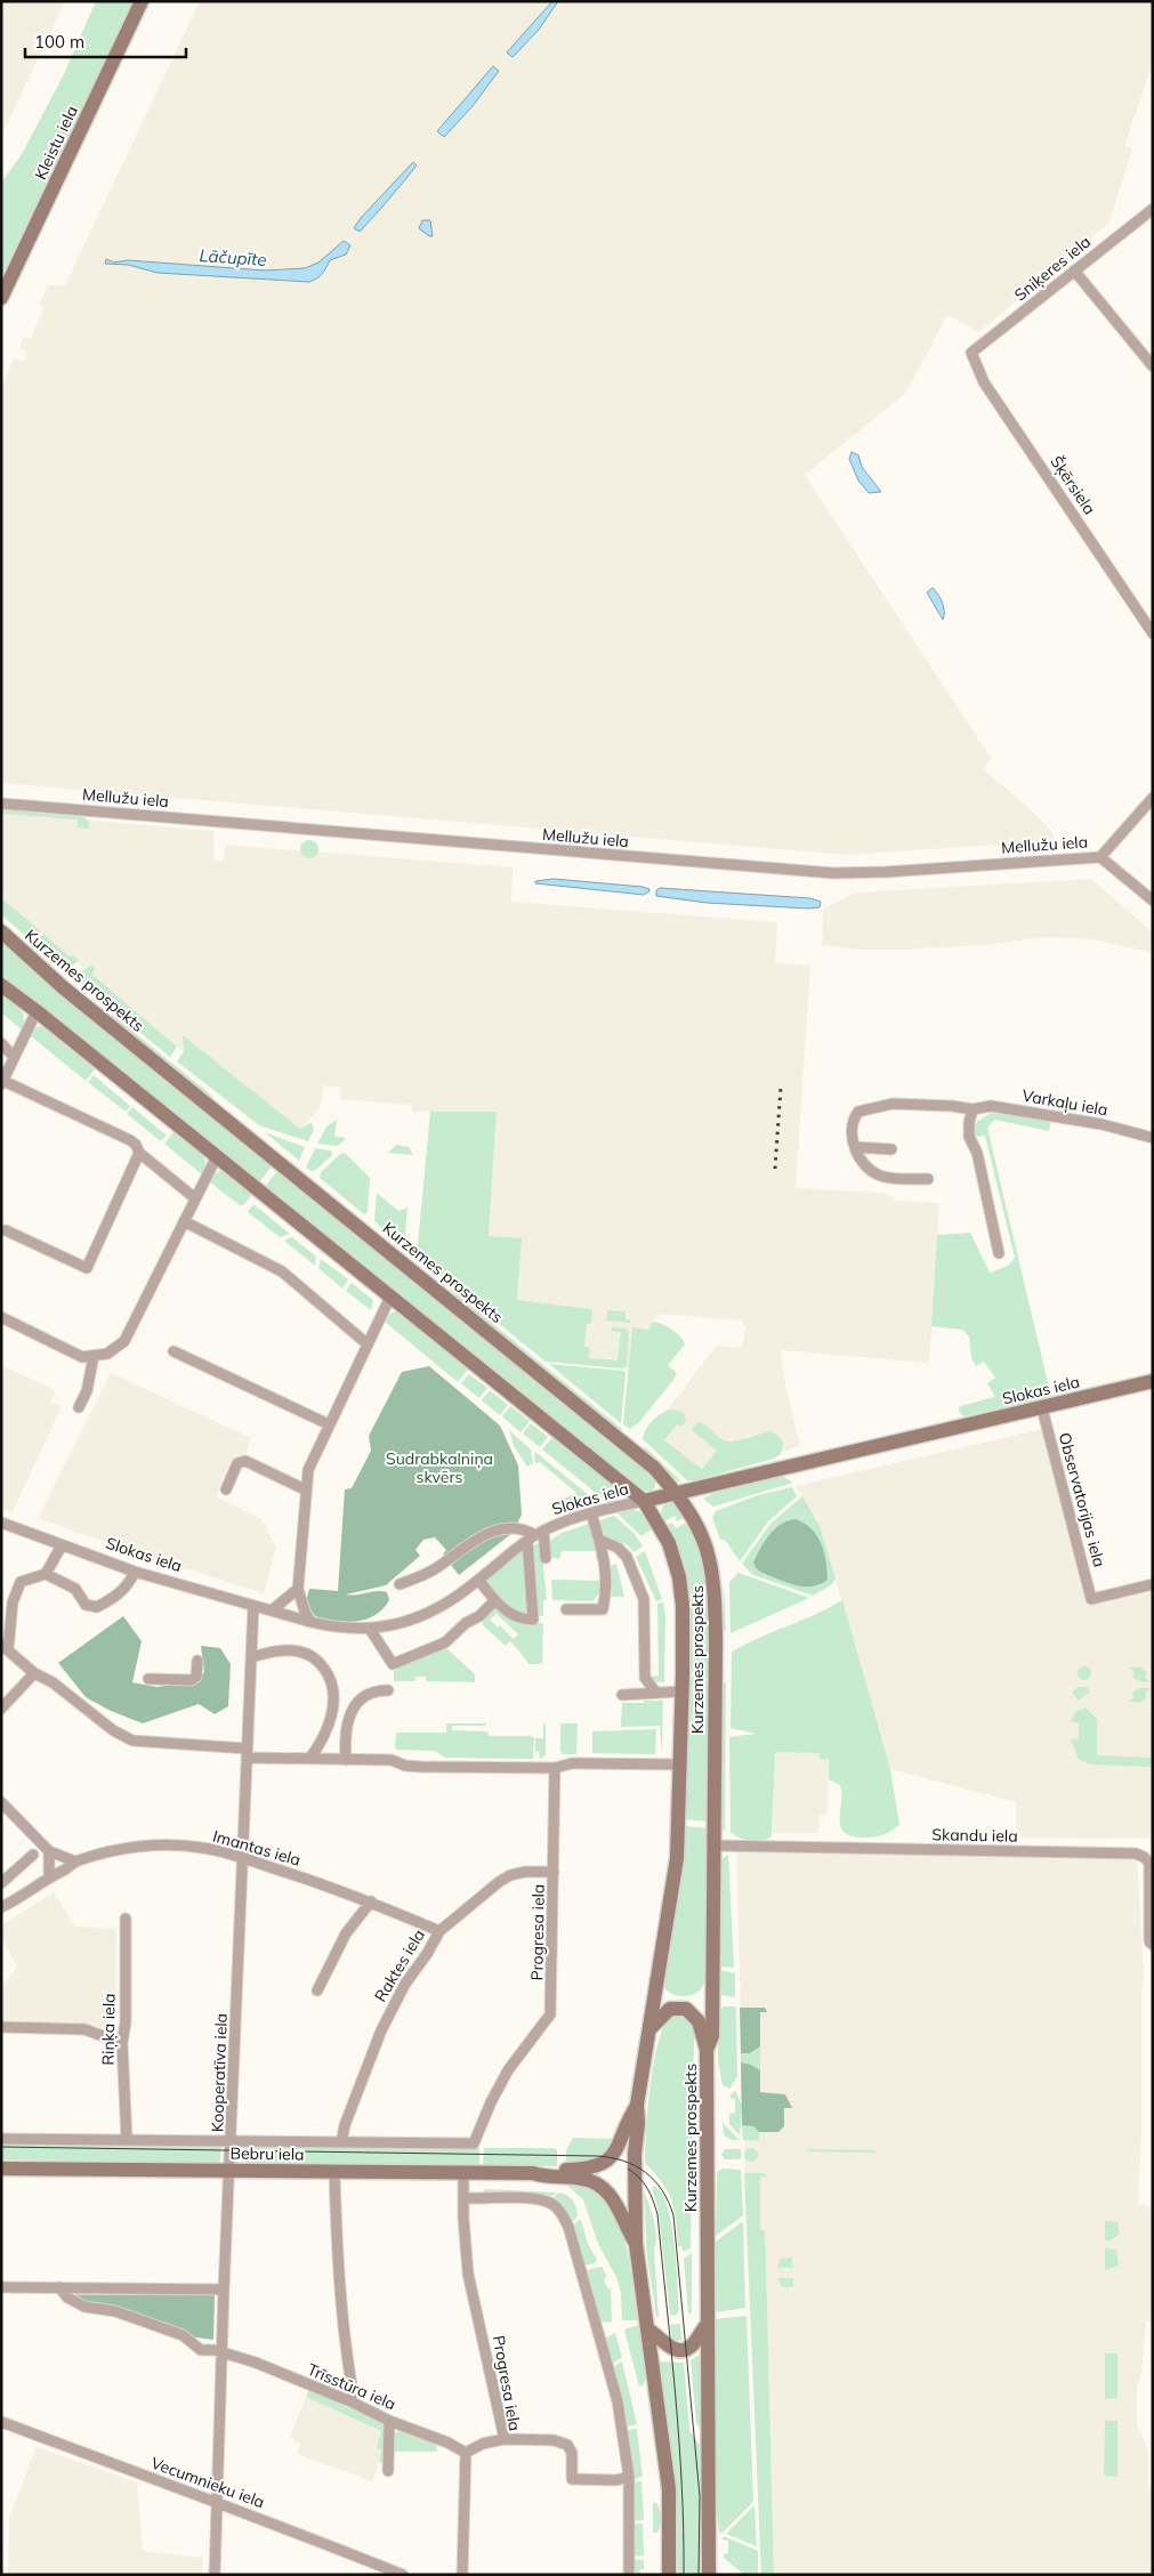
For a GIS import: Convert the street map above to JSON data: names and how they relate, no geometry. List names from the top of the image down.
{
  "streets": {
    "main road": [
      "Kleistu iela",
      "Kurzemes prospekts",
      "Slokas iela",
      "Bebru iela"
    ],
    "street": [
      "Sniķeres iela",
      "Šķērsiela",
      "Mellužu iela",
      "Varkaļu iela",
      "Observatorijas iela",
      "Skandu iela",
      "Imantas iela",
      "Progresa iela",
      "Raktes iela",
      "Riņķa iela",
      "Kooperatīva iela",
      "Trīsstūra iela",
      "Vecumnieku iela"
    ]
  },
  "crossings": [
    ["Sniķeres iela", "Šķērsiela"],
    ["Kurzemes prospekts", "Slokas iela"],
    ["Kurzemes prospekts", "Skandu iela"],
    ["Kurzemes prospekts", "Bebru iela"],
    ["Slokas iela", "Observatorijas iela"],
    ["Slokas iela", "Kooperatīva iela"],
    ["Imantas iela", "Raktes iela"],
    ["Imantas iela", "Kooperatīva iela"],
    ["Progresa iela", "Raktes iela"],
    ["Progresa iela", "Bebru iela"],
    ["Progresa iela", "Trīsstūra iela"],
    ["Kooperatīva iela", "Bebru iela"],
    ["Kooperatīva iela", "Trīsstūra iela"],
    ["Kooperatīva iela", "Vecumnieku iela"]
  ],
  "water": ["Lāčupīte"],
  "parks": ["Sudrabkalniņa skvērs"],
  "scale_bar": "100 m"
}
